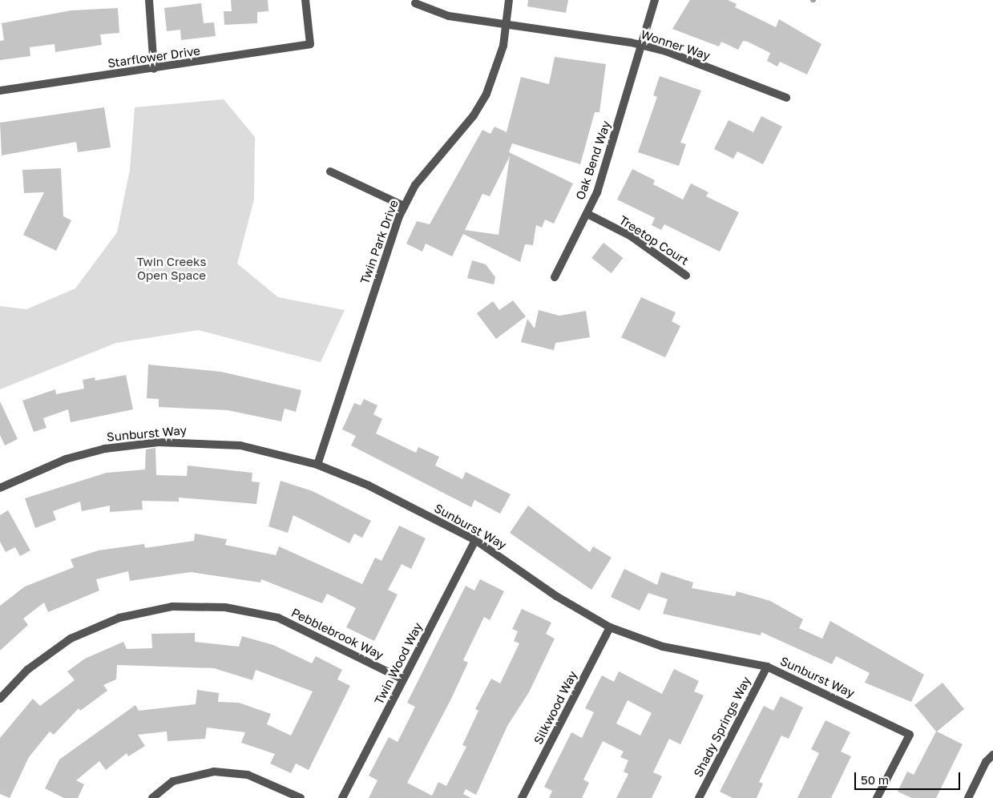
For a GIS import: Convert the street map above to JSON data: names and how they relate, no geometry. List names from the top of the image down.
{
  "streets": {
    "street": [
      "Wonner Way",
      "Starflower Drive",
      "Oak Bend Way",
      "Treetop Court",
      "Twin Park Drive",
      "Sunburst Way",
      "Pebblebrook Way",
      "Twin Wood Way",
      "Silkwood Way",
      "Shady Springs Way"
    ]
  },
  "crossings": [
    ["Wonner Way", "Oak Bend Way"],
    ["Wonner Way", "Twin Park Drive"],
    ["Oak Bend Way", "Treetop Court"],
    ["Twin Park Drive", "Sunburst Way"],
    ["Sunburst Way", "Twin Wood Way"],
    ["Sunburst Way", "Silkwood Way"],
    ["Sunburst Way", "Shady Springs Way"],
    ["Pebblebrook Way", "Twin Wood Way"]
  ],
  "parks": ["Twin Creeks Open Space"],
  "scale_bar": "50 m"
}
